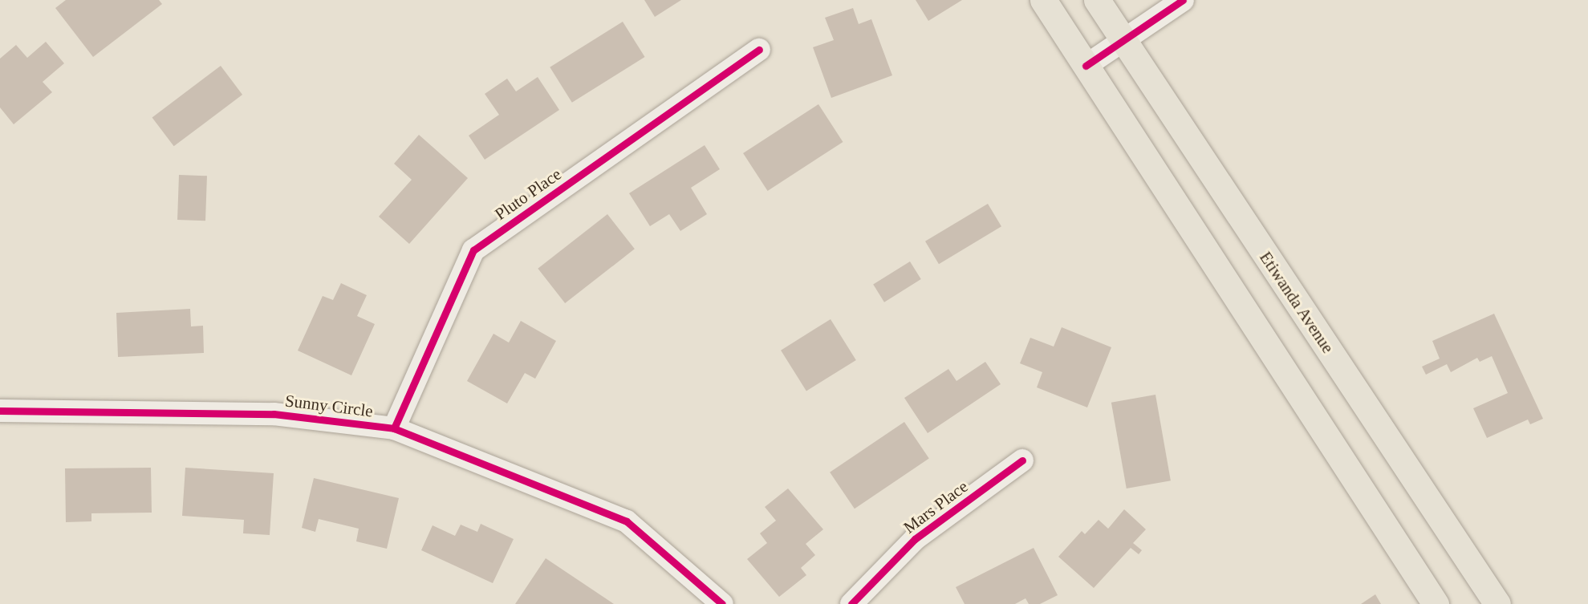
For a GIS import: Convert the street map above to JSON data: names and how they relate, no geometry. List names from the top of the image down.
{
  "streets": {
    "main road": ["Etiwanda Avenue"],
    "street": ["Pluto Place", "Sunny Circle", "Mars Place"]
  },
  "crossings": [
    ["Pluto Place", "Sunny Circle"]
  ]
}
